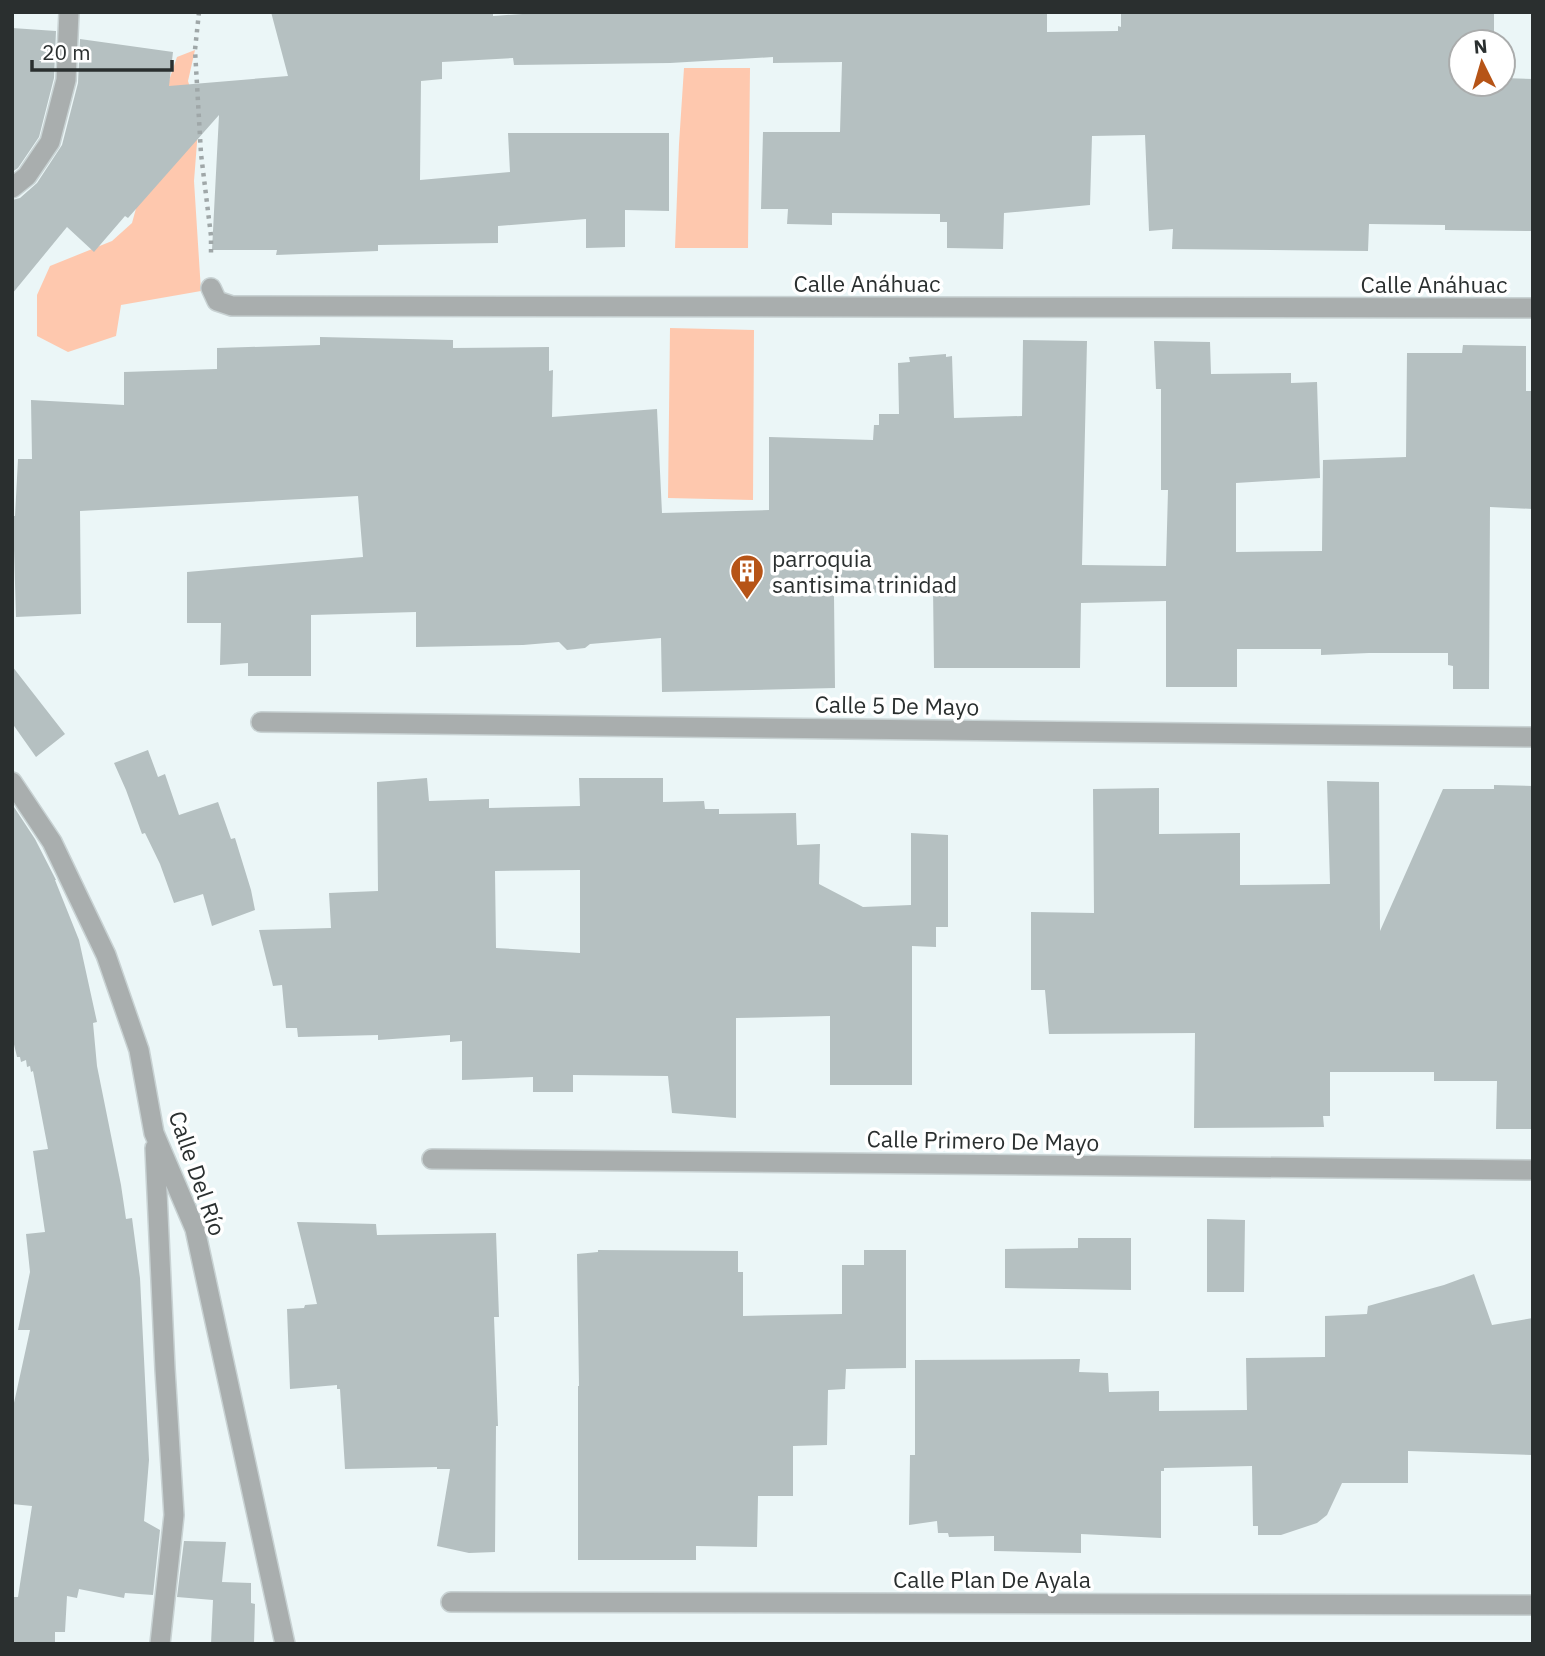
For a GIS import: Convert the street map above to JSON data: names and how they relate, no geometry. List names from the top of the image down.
{
  "streets": {
    "street": [
      "Calle Anáhuac",
      "Calle 5 De Mayo",
      "Calle Primero De Mayo",
      "Calle Del Río",
      "Calle Plan De Ayala"
    ]
  },
  "places": {
    "building": ["parroquia santisima trinidad"]
  },
  "scale_bar": "20 m",
  "north": "top"
}
